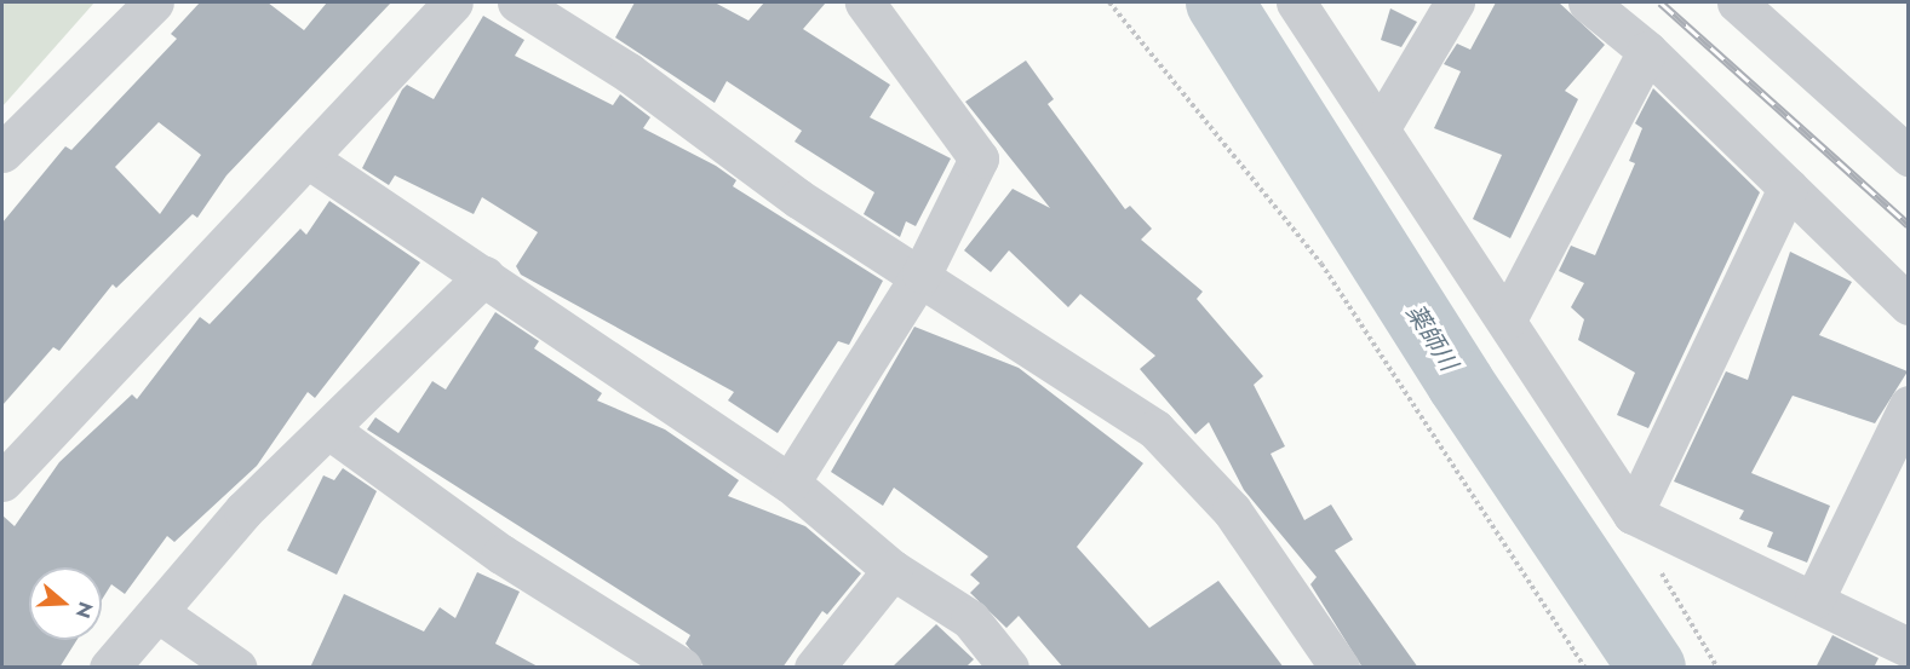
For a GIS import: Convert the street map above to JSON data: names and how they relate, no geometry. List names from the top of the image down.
{
  "water": ["薬師川"],
  "north": "right"
}
